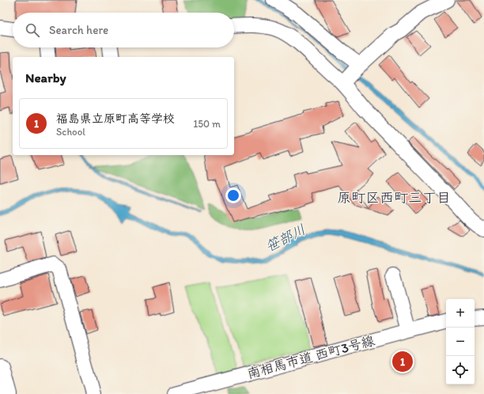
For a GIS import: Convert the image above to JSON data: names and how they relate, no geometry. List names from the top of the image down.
{
  "streets": {
    "street": ["南相馬市道 西町3号線"]
  },
  "districts": ["原町区西町三丁目"],
  "water": ["笹部川"],
  "page": {
    "search": "Search here",
    "heading": "Nearby",
    "list": [
      {
        "mark": "1",
        "name": "福島県立原町高等学校",
        "note": "School",
        "value": "150 m"
      }
    ],
    "map_buttons": ["+", "−"],
    "pins": "1"
  }
}
